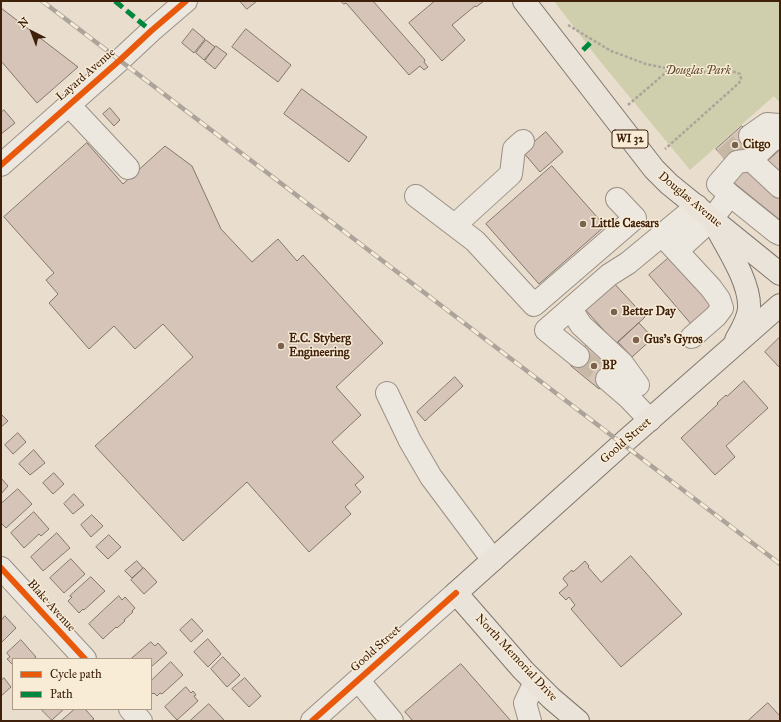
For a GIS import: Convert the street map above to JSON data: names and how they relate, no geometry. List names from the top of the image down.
{
  "streets": {
    "main road": [
      "WI 32",
      "Douglas Avenue",
      "Goold Street",
      "North Memorial Drive"
    ],
    "street": ["Layard Avenue", "Blake Avenue"]
  },
  "crossings": [
    ["Goold Street", "North Memorial Drive"]
  ],
  "parks": ["Douglas Park"],
  "places": [
    "Citgo",
    "Little Caesars",
    "Better Day",
    "Gus's Gyros",
    "E.C. Styberg Engineering",
    "BP"
  ],
  "legend": ["Cycle path", "Path"],
  "north": "top left"
}
